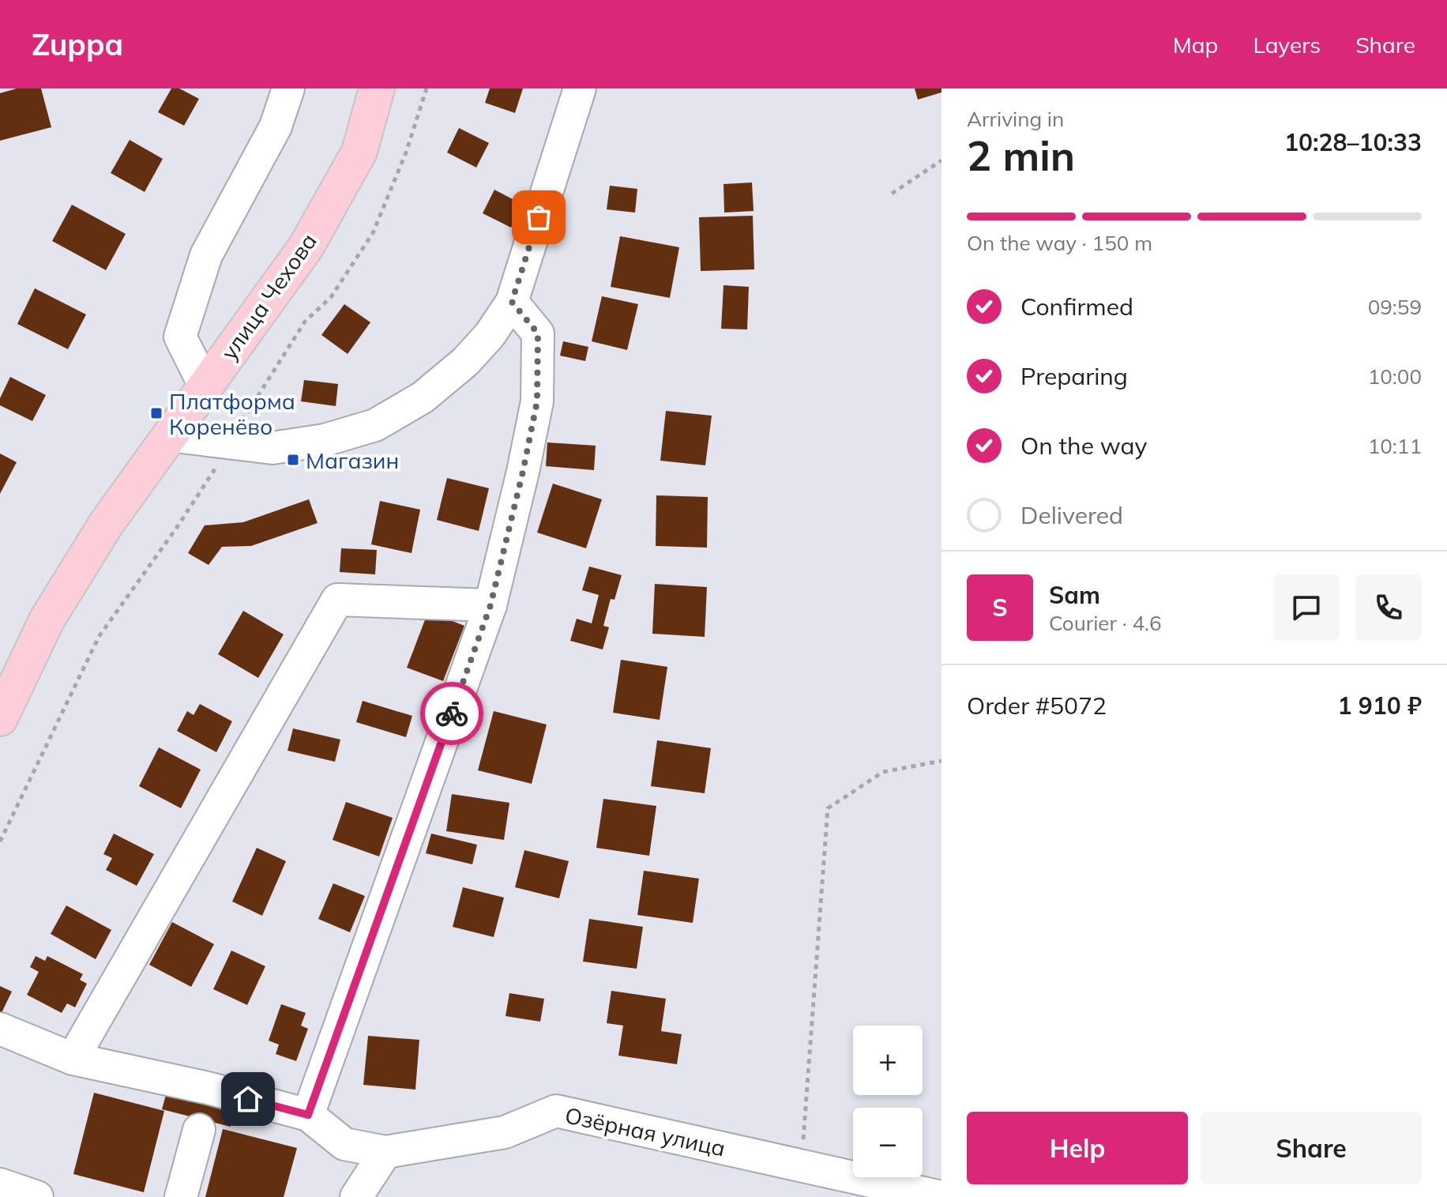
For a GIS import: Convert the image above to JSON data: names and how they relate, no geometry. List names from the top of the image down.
{
  "streets": {
    "main road": ["улица Чехова"],
    "street": ["Озёрная улица"]
  },
  "places": {
    "transit": ["Платформа Коренёво", "Магазин"]
  },
  "page": {
    "header": "Zuppa",
    "nav": ["Map", "Layers", "Share"],
    "heading": ["2 min", "Arriving in", "10:28–10:33"],
    "panel": [
      "Sam",
      "Courier · 4.6",
      "Order #5072",
      "1 910 ₽"
    ],
    "bar": "On the way · 150 m",
    "list": [
      ["Confirmed", "09:59"],
      ["Preparing", "10:00"],
      ["On the way", "10:11"],
      "Delivered"
    ],
    "round": "S",
    "map_buttons": ["+", "−"],
    "buttons": ["Help", "Share"]
  }
}
